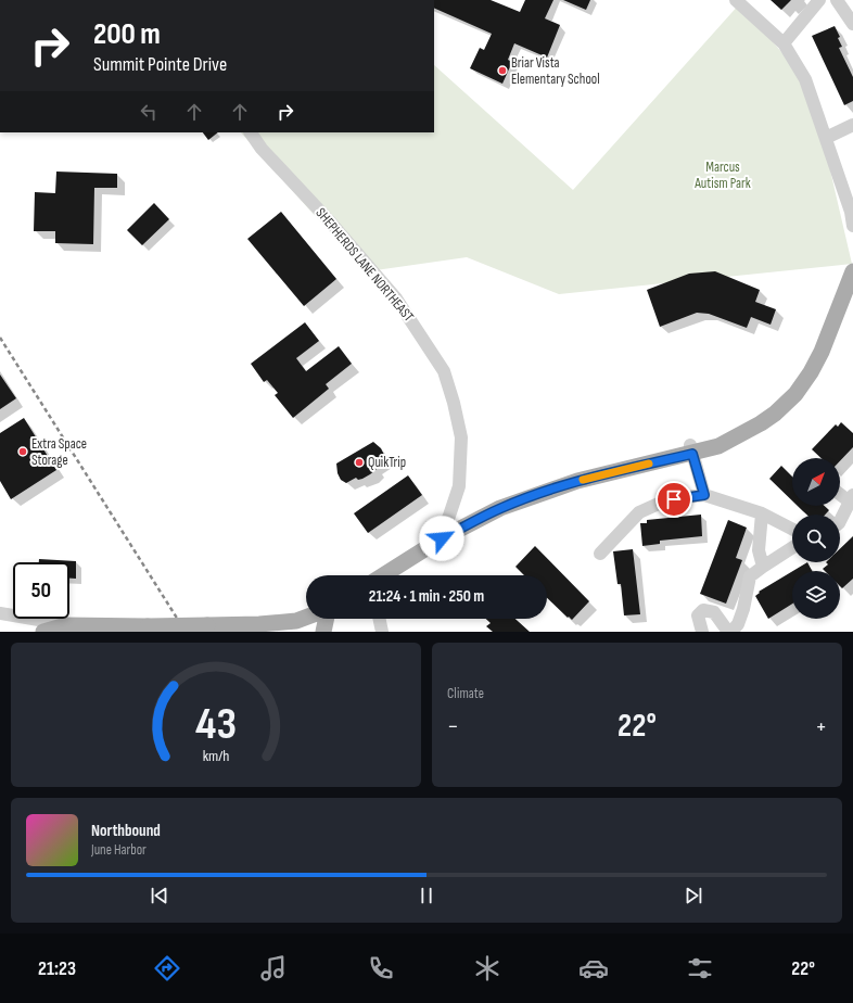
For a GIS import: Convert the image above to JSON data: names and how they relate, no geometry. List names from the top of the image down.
{
  "streets": {
    "street": ["SHEPHERDS LANE NORTHEAST"]
  },
  "parks": ["Marcus Autism Park"],
  "places": ["Briar Vista Elementary School", "Extra Space Storage", "QuikTrip"],
  "north": "top right",
  "page": {
    "turn": ["200 m", "Summit Pointe Drive"],
    "limit": "50",
    "trip": "21:24 · 1 min · 250 m",
    "tile": "Climate",
    "heat": ["−", "22°", "+"],
    "song": ["Northbound", "June Harbor"],
    "tabs": ["21:23", "22°"],
    "gauge": ["43", "km/h"]
  }
}
